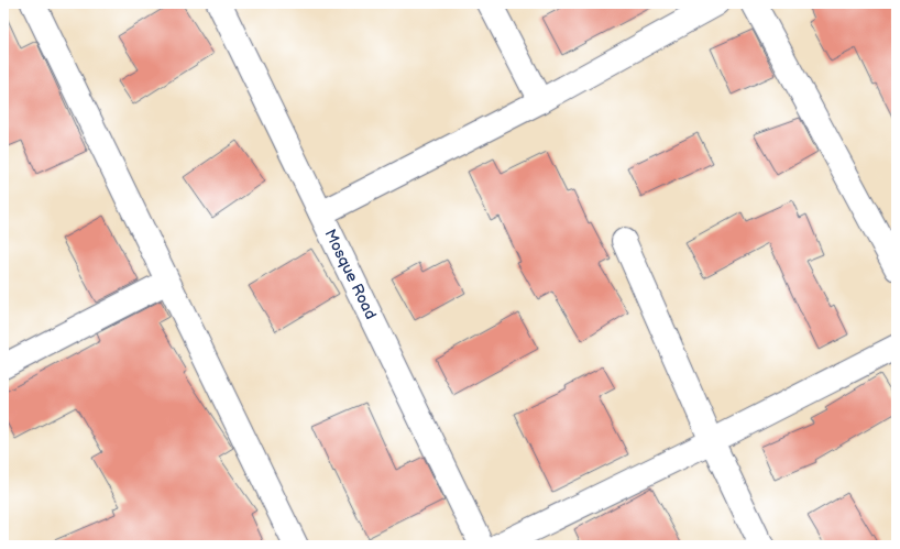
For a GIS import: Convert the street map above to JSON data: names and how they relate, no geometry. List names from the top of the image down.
{
  "streets": {
    "street": ["Mosque Road"]
  }
}
